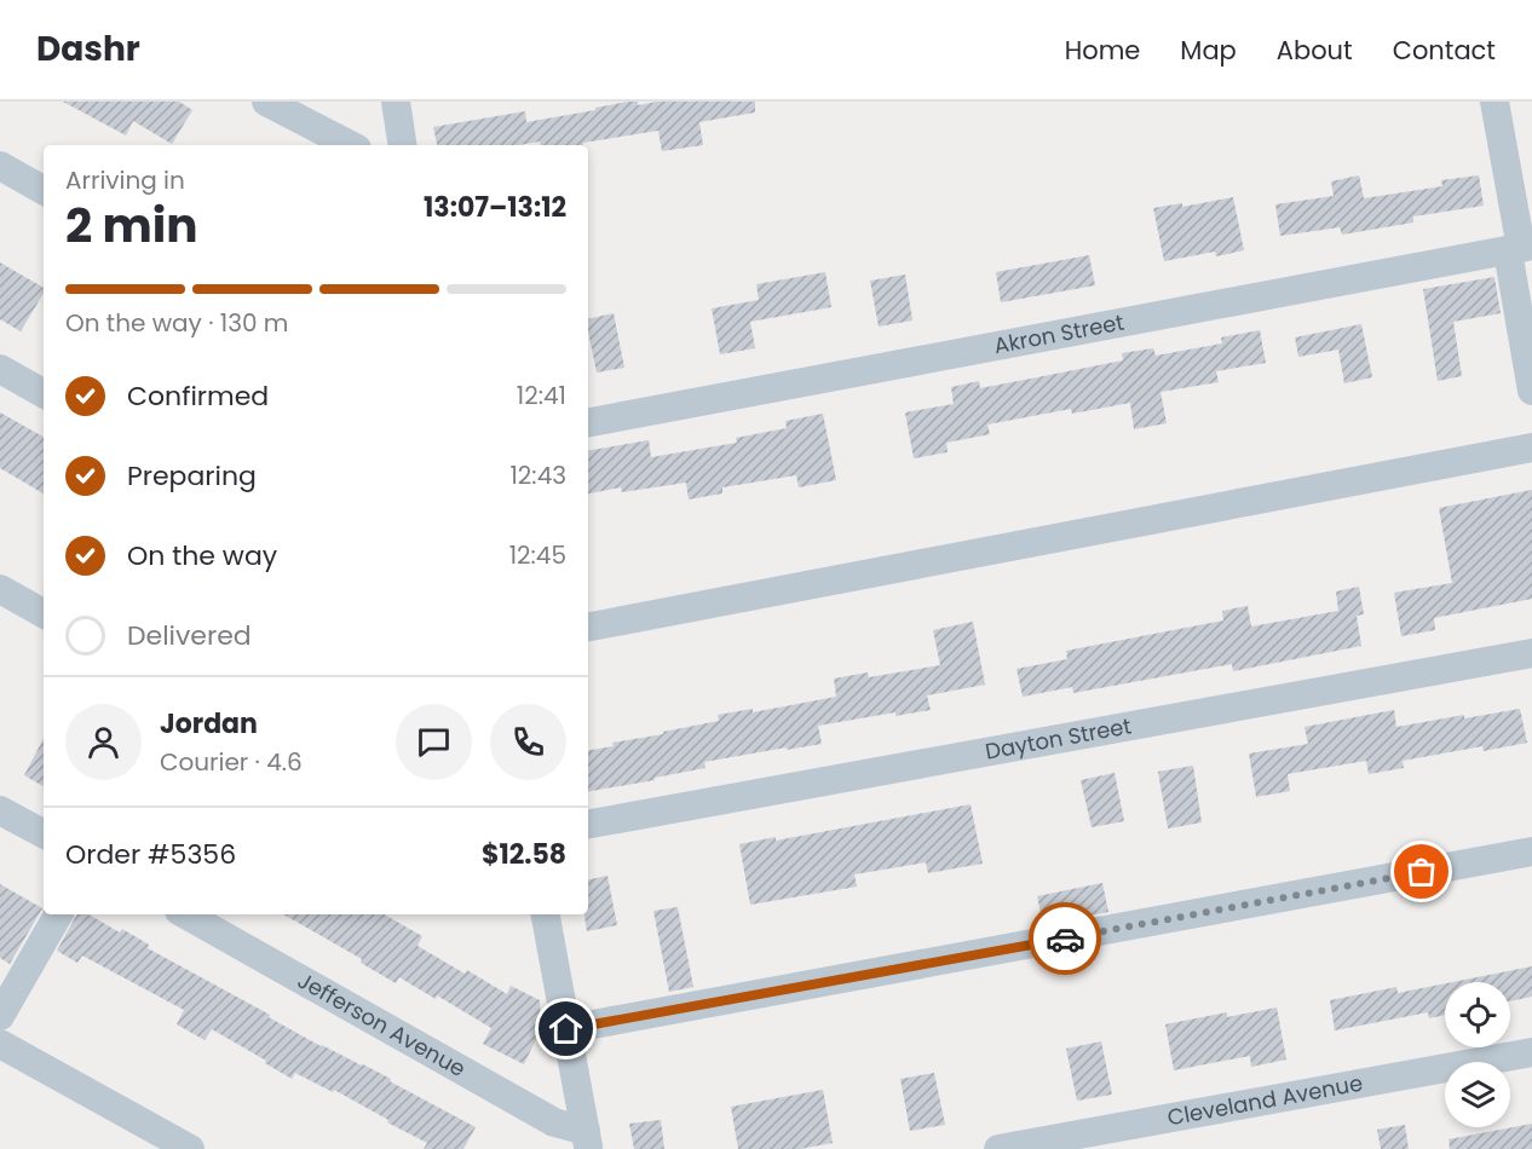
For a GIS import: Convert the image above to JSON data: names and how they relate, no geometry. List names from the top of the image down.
{
  "streets": {
    "street": [
      "Akron Street",
      "Dayton Street",
      "Jefferson Avenue",
      "Cleveland Avenue"
    ]
  },
  "page": {
    "header": "Dashr",
    "nav": [
      "Home",
      "Map",
      "About",
      "Contact"
    ],
    "heading": ["2 min", "Arriving in", "13:07–13:12"],
    "panel": [
      "Jordan",
      "Courier · 4.6",
      "Order #5356",
      "$12.58"
    ],
    "bar": "On the way · 130 m",
    "list": [
      ["Confirmed", "12:41"],
      ["Preparing", "12:43"],
      ["On the way", "12:45"],
      "Delivered"
    ]
  }
}
